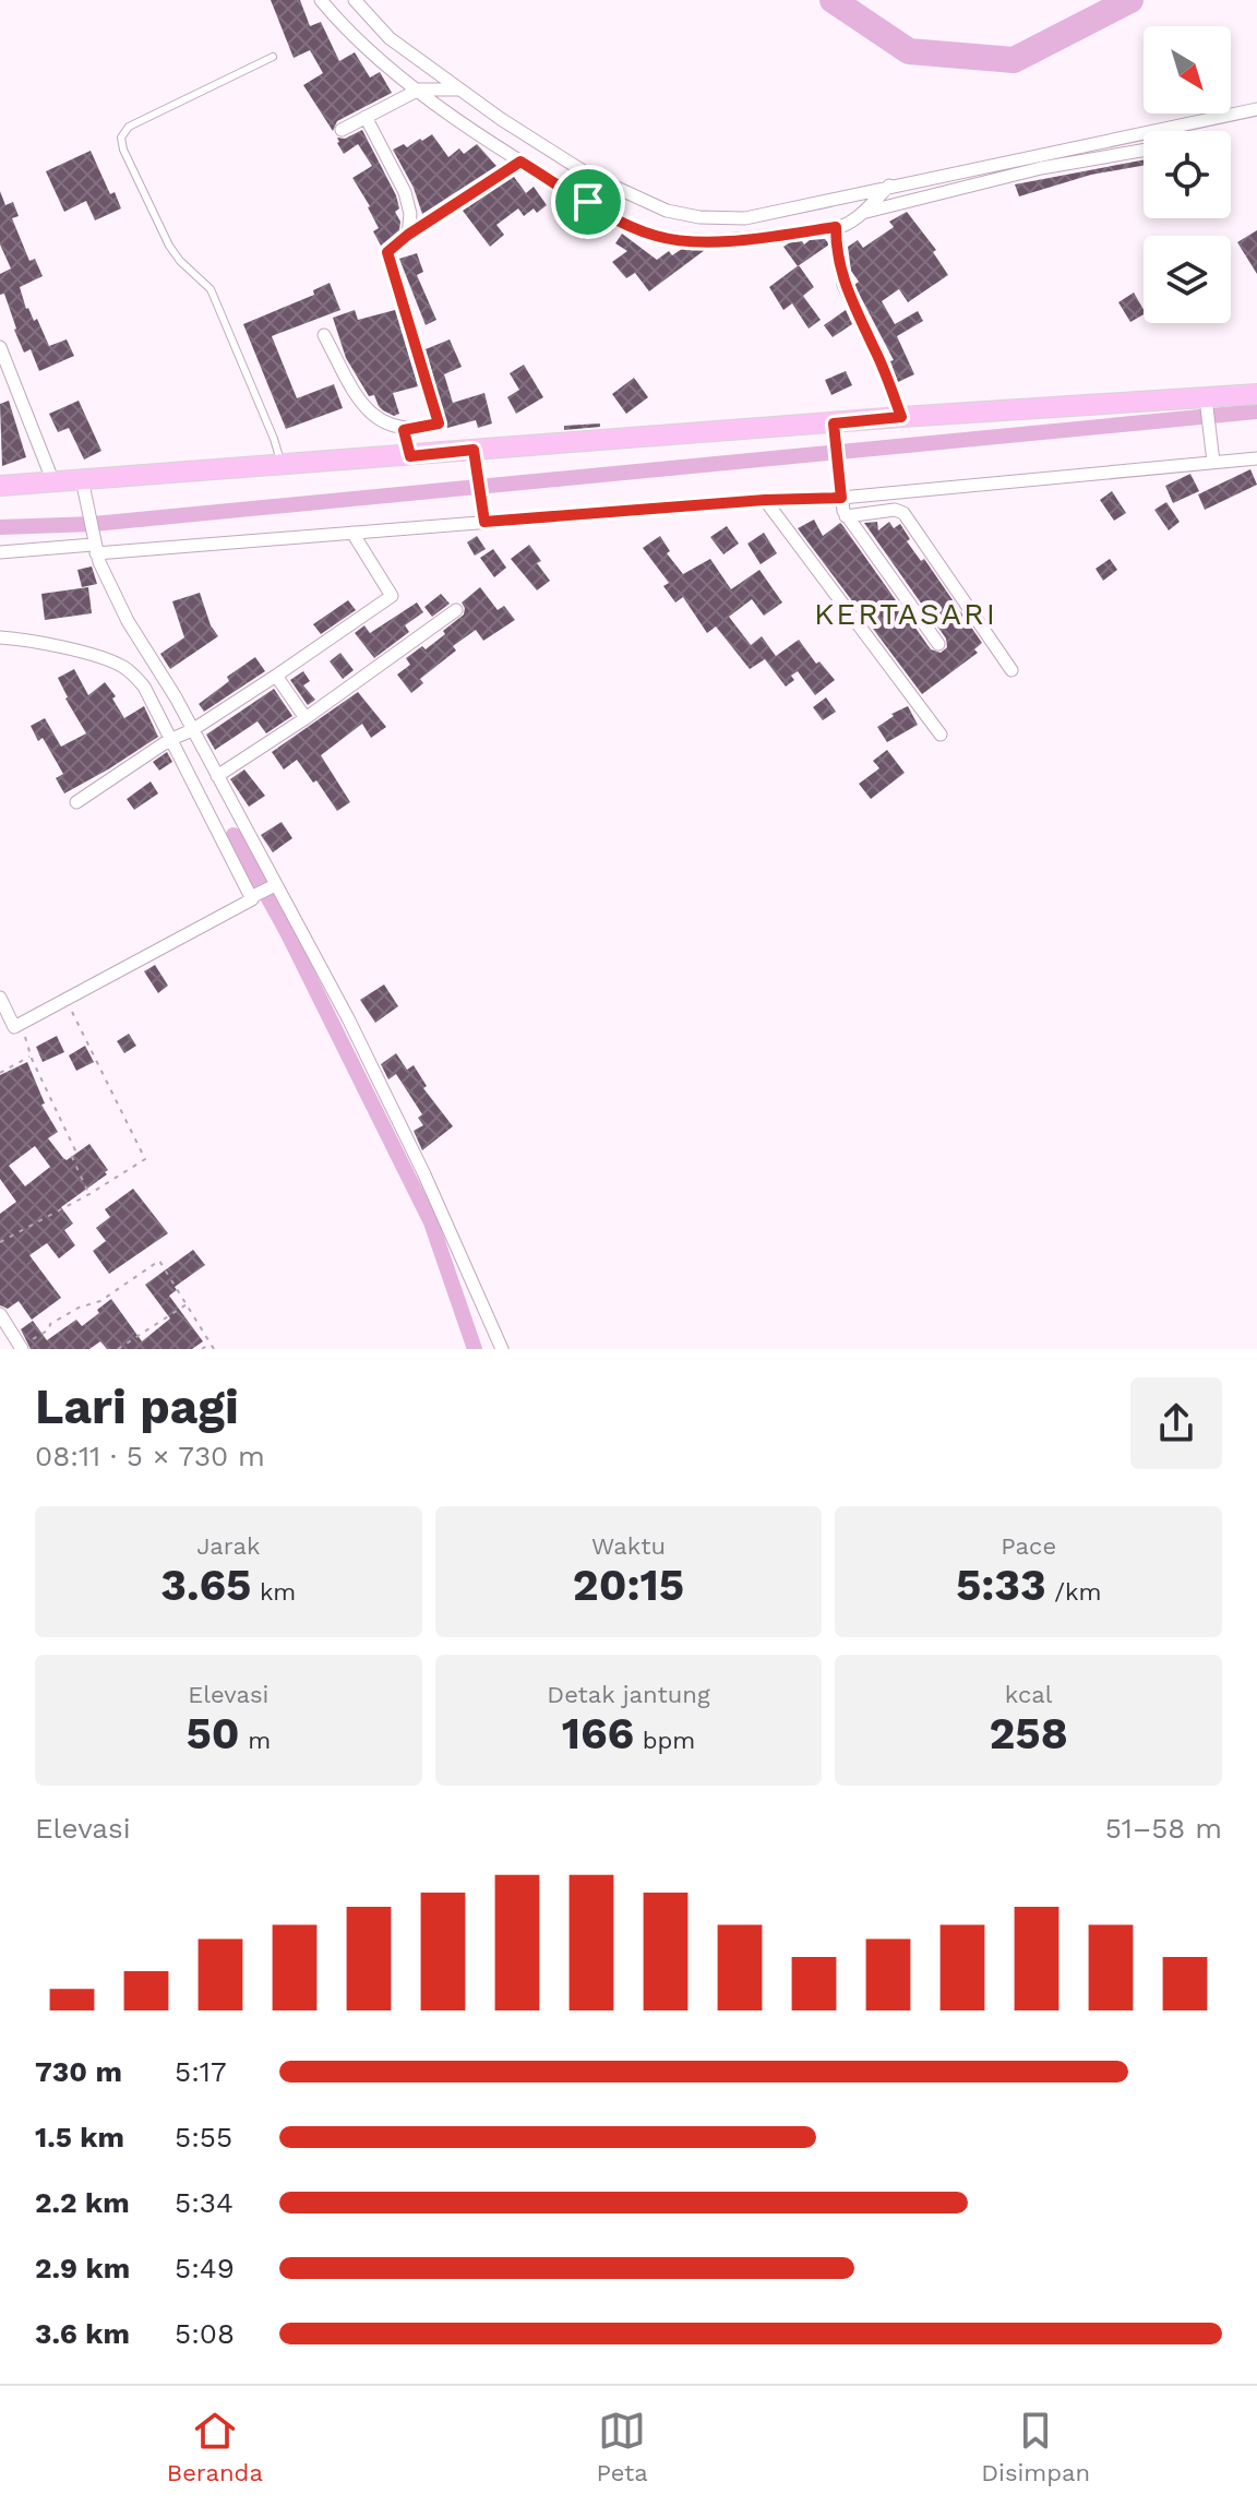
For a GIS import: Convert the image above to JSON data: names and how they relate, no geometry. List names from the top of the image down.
{
  "districts": ["KERTASARI"],
  "north": "bottom right",
  "page": {
    "heading": ["Lari pagi", "08:11 · 5 × 730 m"],
    "stats": [
      ["Jarak", "3.65 km"],
      ["Waktu", "20:15"],
      ["Pace", "5:33 /km"],
      ["Elevasi", "50 m"],
      ["Detak jantung", "166 bpm"],
      ["kcal", "258"]
    ],
    "chart": ["Elevasi", "51–58 m"],
    "list": [
      {
        "name": "730 m",
        "note": "5:17"
      },
      {
        "name": "1.5 km",
        "note": "5:55"
      },
      {
        "name": "2.2 km",
        "note": "5:34"
      },
      {
        "name": "2.9 km",
        "note": "5:49"
      },
      {
        "name": "3.6 km",
        "note": "5:08"
      }
    ],
    "tabs": ["Beranda", "Peta", "Disimpan"]
  }
}
